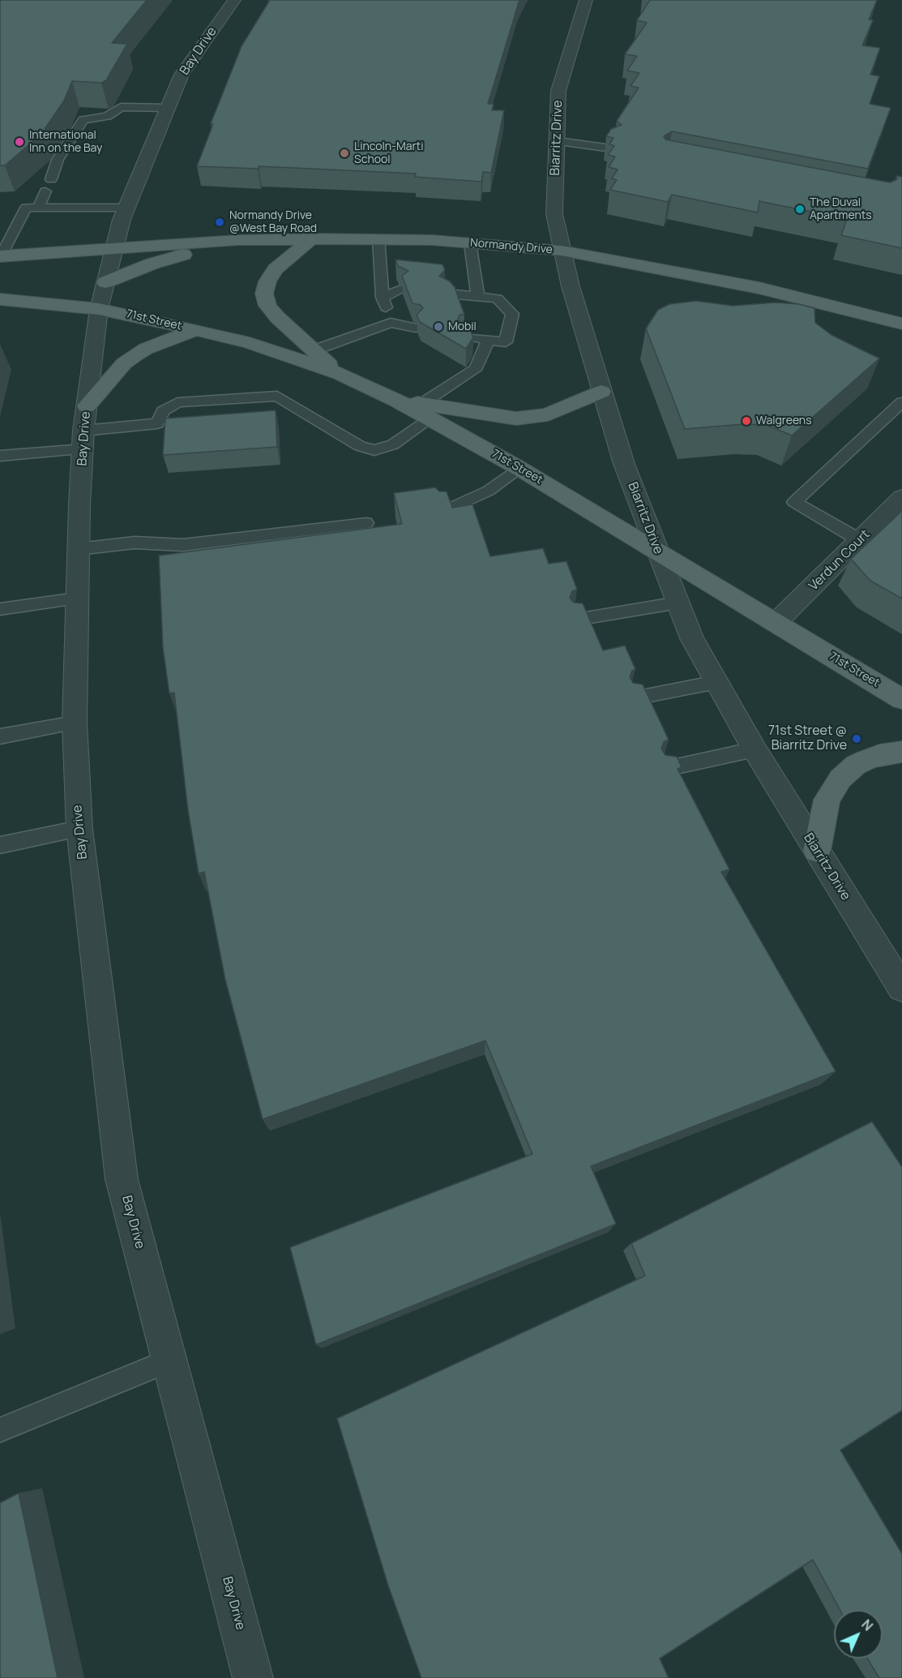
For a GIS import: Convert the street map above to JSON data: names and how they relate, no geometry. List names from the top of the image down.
{
  "streets": {
    "main road": ["Normandy Drive", "71st Street"],
    "street": ["Bay Drive", "Biarritz Drive", "Verdun Court"]
  },
  "crossings": [
    ["Bay Drive", "Normandy Drive"],
    ["Bay Drive", "71st Street"],
    ["Biarritz Drive", "Normandy Drive"],
    ["Biarritz Drive", "71st Street"],
    ["71st Street", "Verdun Court"]
  ],
  "places": [
    "International Inn on the Bay",
    "Lincoln-Marti School",
    "The Duval Apartments",
    "Normandy Drive @West Bay Road",
    "Mobil",
    "Walgreens",
    "71st Street @ Biarritz Drive"
  ],
  "north": "top right"
}
